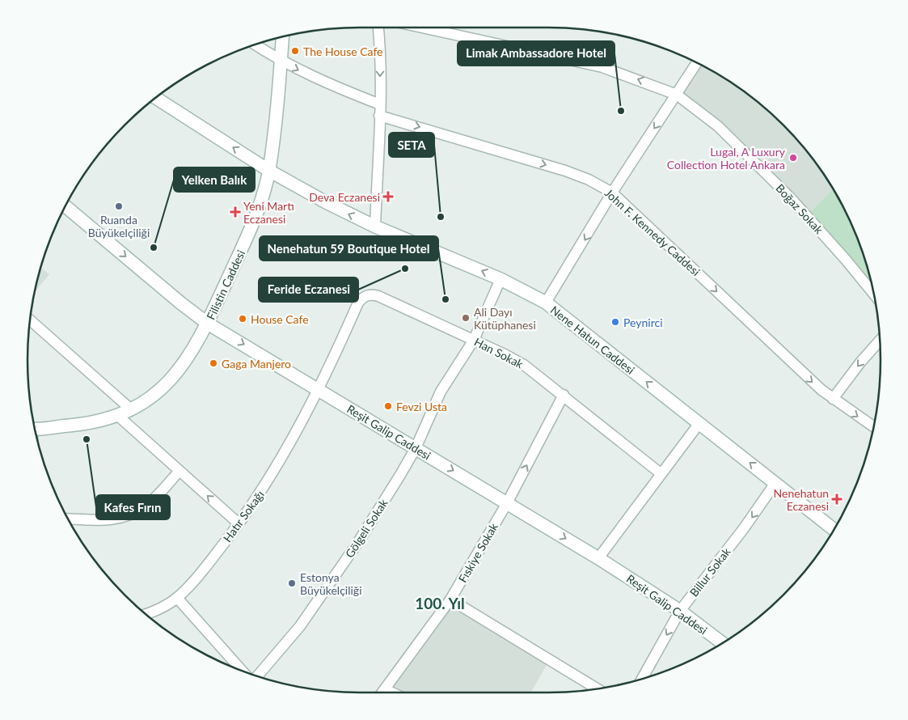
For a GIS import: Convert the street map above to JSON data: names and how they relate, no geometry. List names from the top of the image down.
{
  "streets": {
    "main road": ["Filistin Caddesi", "Nene Hatun Caddesi", "Reşit Galip Caddesi"],
    "street": [
      "Boğaz Sokak",
      "John F. Kennedy Caddesi",
      "Han Sokak",
      "Hatır Sokağı",
      "Gölgeli Sokak",
      "Fıskiye Sokak",
      "Billur Sokak"
    ]
  },
  "crossings": [
    ["Filistin Caddesi", "Nene Hatun Caddesi"],
    ["Filistin Caddesi", "Reşit Galip Caddesi"],
    ["Nene Hatun Caddesi", "Gölgeli Sokak"],
    ["Nene Hatun Caddesi", "Billur Sokak"],
    ["Han Sokak", "Reşit Galip Caddesi"],
    ["Han Sokak", "Hatır Sokağı"],
    ["Han Sokak", "Gölgeli Sokak"],
    ["Han Sokak", "Fıskiye Sokak"],
    ["Reşit Galip Caddesi", "Hatır Sokağı"],
    ["Reşit Galip Caddesi", "Gölgeli Sokak"],
    ["Reşit Galip Caddesi", "Fıskiye Sokak"],
    ["Reşit Galip Caddesi", "Billur Sokak"]
  ],
  "one_way": [
    "Boğaz Sokak",
    "John F. Kennedy Caddesi",
    "Nene Hatun Caddesi",
    "Reşit Galip Caddesi",
    "Fıskiye Sokak",
    "Billur Sokak"
  ],
  "districts": ["100. Yıl"],
  "places": {
    "other": [
      "The House Cafe",
      "Limak Ambassadore Hotel",
      "Lugal, A Luxury Collection Hotel Ankara",
      "Ruanda Büyükelçiliği",
      "SETA",
      "Yelken Balık",
      "Feride Eczanesi",
      "Nenehatun 59 Boutique Hotel",
      "Ali Dayı Kütüphanesi",
      "House Cafe",
      "Peynirci",
      "Gaga Manjero",
      "Fevzi Usta",
      "Kafes Fırın",
      "Estonya Büyükelçiliği"
    ],
    "health": ["Deva Eczanesi", "Yeni Martı Eczanesi", "Nenehatun Eczanesi"]
  }
}
